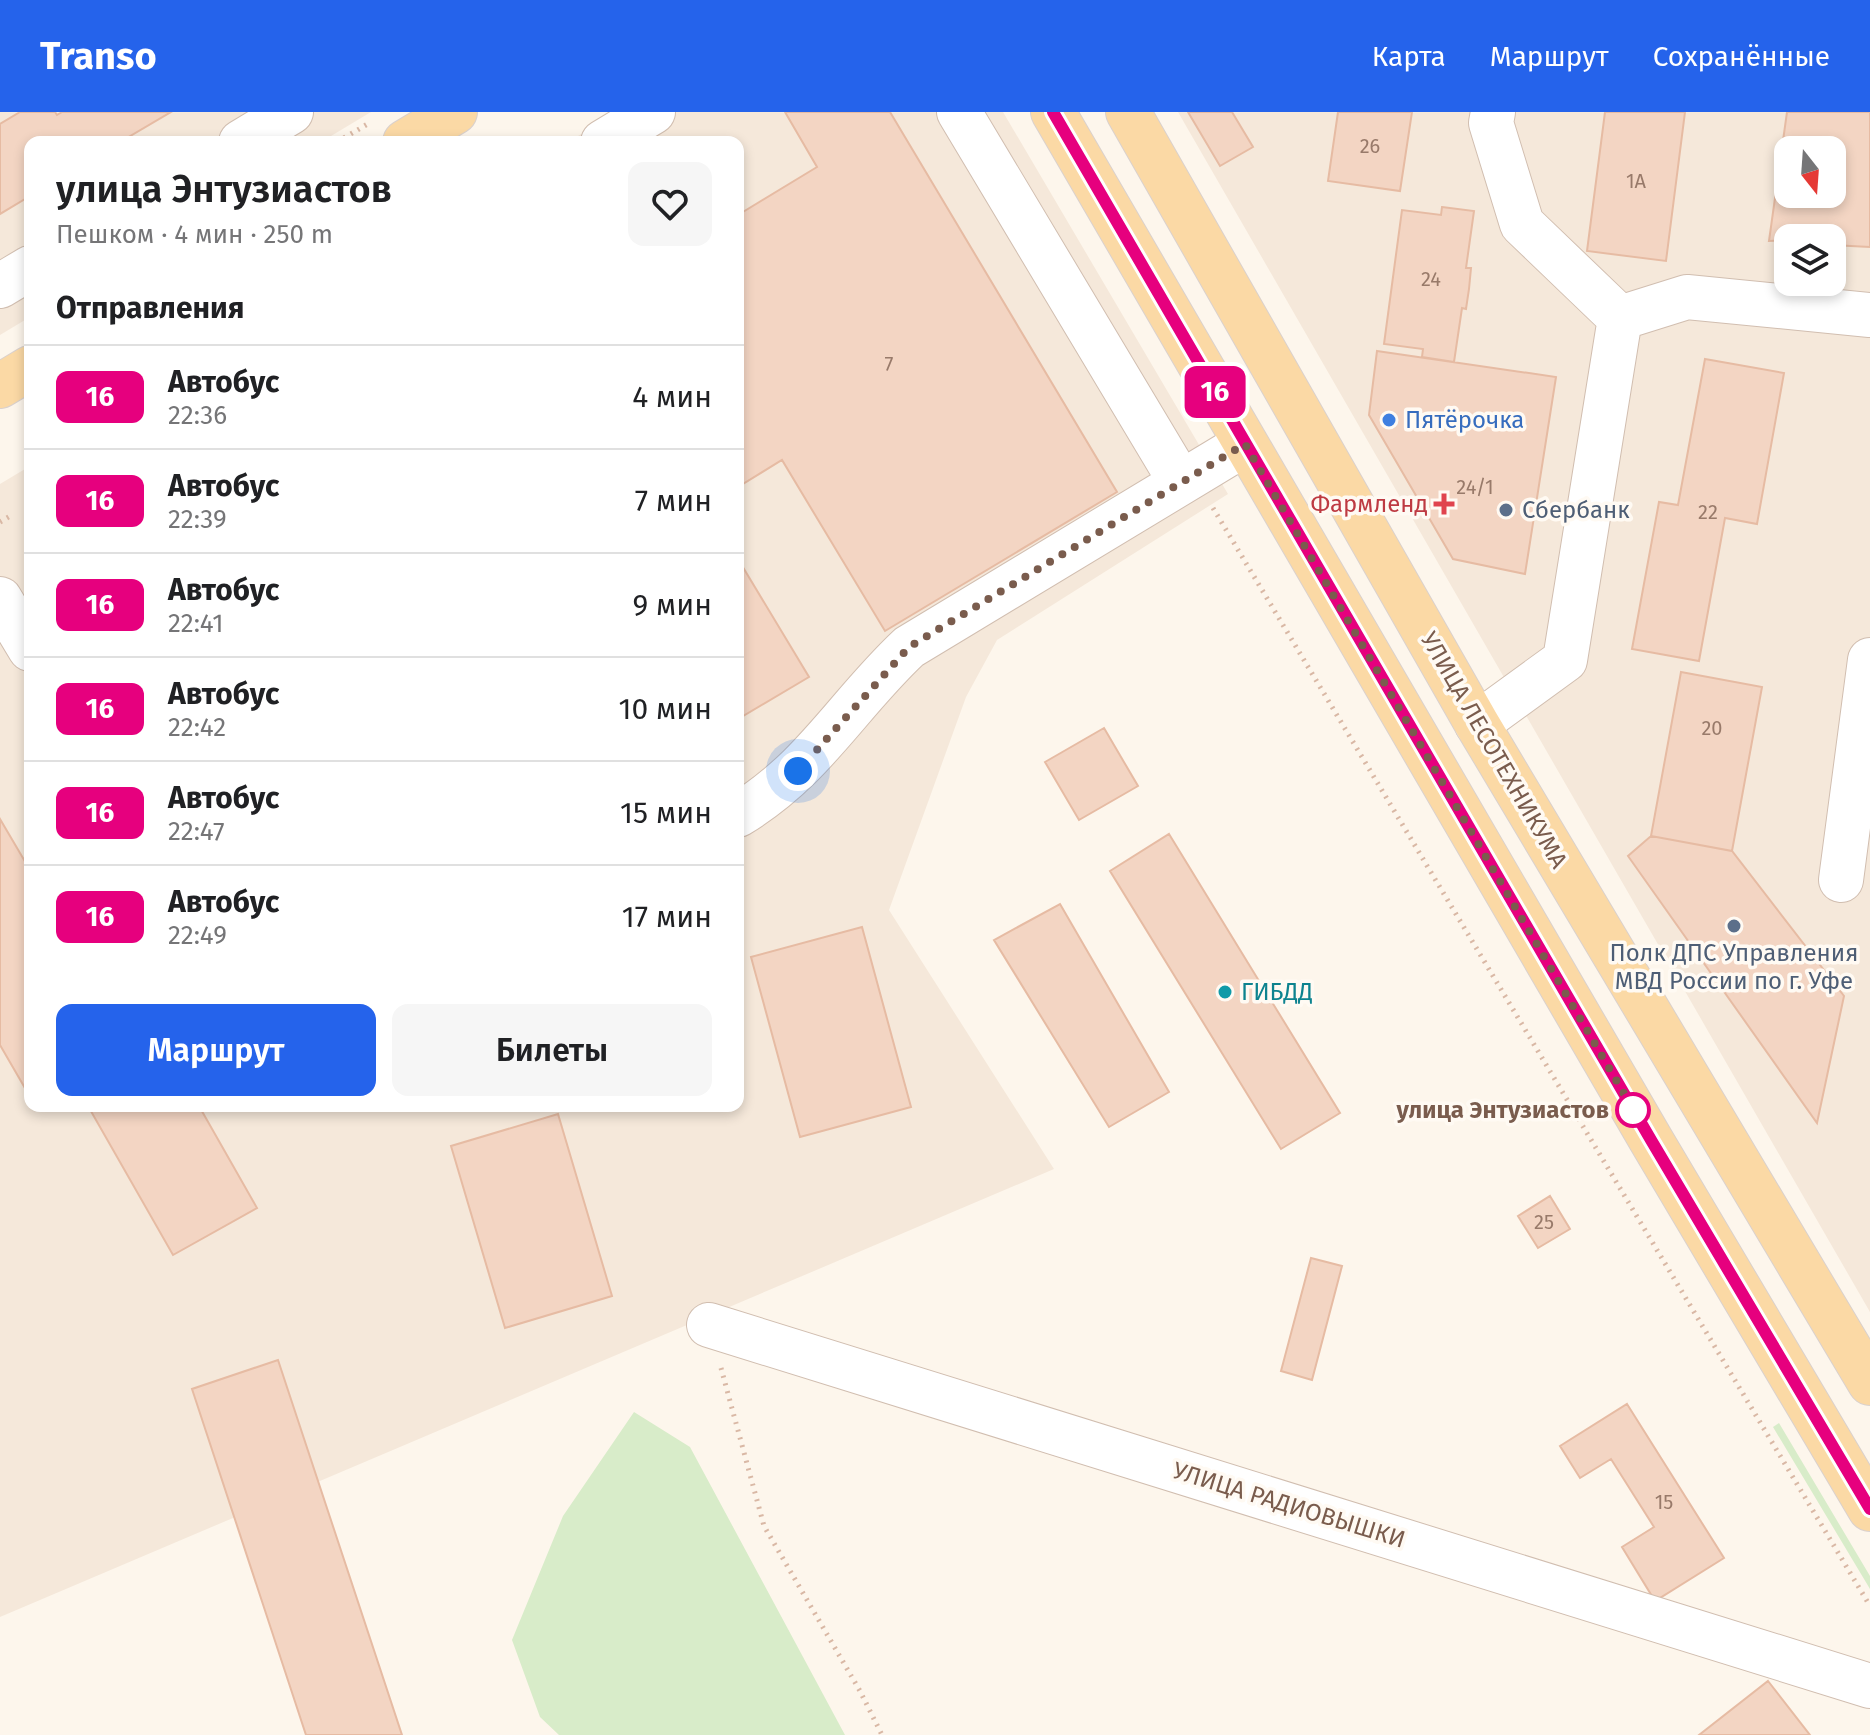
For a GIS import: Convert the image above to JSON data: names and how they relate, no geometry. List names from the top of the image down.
{
  "streets": {
    "main road": ["УЛИЦА ЛЕСОТЕХНИКУМА"],
    "lane": ["УЛИЦА РАДИОВЫШКИ"]
  },
  "places": {
    "other": [
      "Пятёрочка",
      "Сбербанк",
      "Полк ДПС Управления МВД России по г. Уфе",
      "ГИБДД",
      "улица Энтузиастов"
    ],
    "health": ["Фармленд"]
  },
  "lines": ["bus line 16"],
  "house_numbers": [
    "26",
    "1А",
    "24",
    "7",
    "24/1",
    "22",
    "20",
    "25",
    "15"
  ],
  "north": "bottom",
  "page": {
    "header": "Transo",
    "nav": ["Карта", "Маршрут", "Сохранённые"],
    "on_map": "16",
    "heading": [
      ["улица Энтузиастов", "Пешком · 4 мин · 250 m"],
      "Отправления"
    ],
    "list": [
      {
        "mark": "16",
        "name": "Автобус",
        "note": "22:36",
        "value": "4 мин"
      },
      {
        "mark": "16",
        "name": "Автобус",
        "note": "22:39",
        "value": "7 мин"
      },
      {
        "mark": "16",
        "name": "Автобус",
        "note": "22:41",
        "value": "9 мин"
      },
      {
        "mark": "16",
        "name": "Автобус",
        "note": "22:42",
        "value": "10 мин"
      },
      {
        "mark": "16",
        "name": "Автобус",
        "note": "22:47",
        "value": "15 мин"
      },
      {
        "mark": "16",
        "name": "Автобус",
        "note": "22:49",
        "value": "17 мин"
      }
    ],
    "buttons": ["Маршрут", "Билеты"]
  }
}
